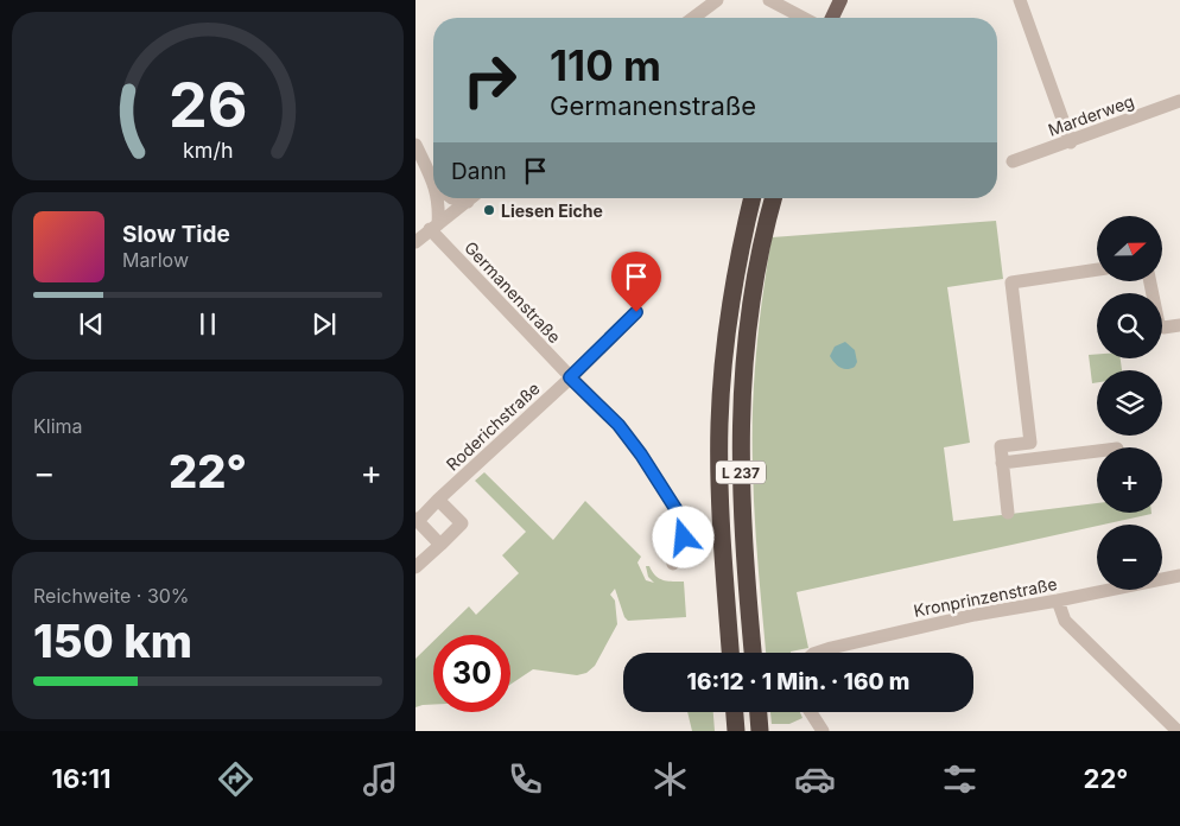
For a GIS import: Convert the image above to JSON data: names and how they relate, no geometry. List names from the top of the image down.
{
  "streets": {
    "highway": ["L 237"],
    "street": [
      "Marderweg",
      "Germanenstraße",
      "Roderichstraße",
      "Kronprinzenstraße"
    ]
  },
  "crossings": [
    ["Germanenstraße", "Roderichstraße"]
  ],
  "places": ["Liesen Eiche"],
  "north": "right",
  "page": {
    "turn": ["110 m", "Germanenstraße"],
    "then": "Dann",
    "song": ["Slow Tide", "Marlow"],
    "map_buttons": ["+", "−"],
    "tile": [
      "Klima",
      ["Reichweite · 30%", "150 km"]
    ],
    "heat": ["−", "22°", "+"],
    "limit": "30",
    "trip": "16:12 · 1 Min. · 160 m",
    "tabs": ["16:11", "22°"],
    "gauge": ["26", "km/h"]
  }
}
